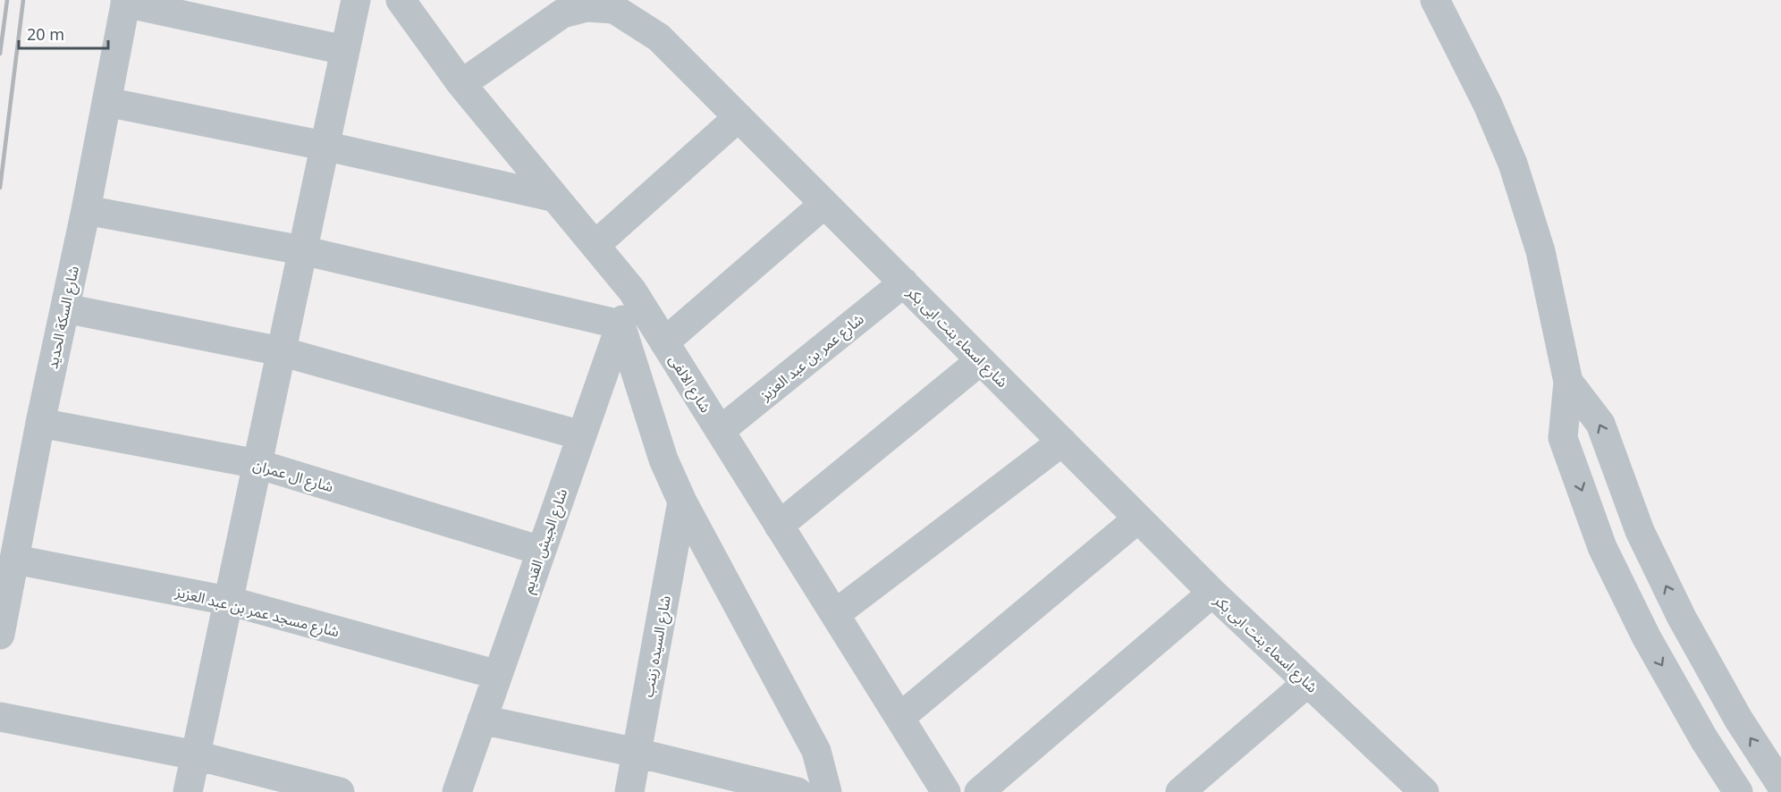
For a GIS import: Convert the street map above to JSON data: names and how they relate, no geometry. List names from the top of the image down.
{
  "streets": {
    "street": [
      "شارع السكة الحديد",
      "شارع اسماء بنت ابى بكر",
      "شارع عمر بن عبد العزيز",
      "شارع الالفى",
      "شارع ال عمران",
      "شارع الجيش القديم",
      "شارع مسجد عمر بن عبد العزيز",
      "شارع السيده زينب"
    ]
  },
  "crossings": [
    ["شارع السكة الحديد", "شارع ال عمران"],
    ["شارع السكة الحديد", "شارع مسجد عمر بن عبد العزيز"],
    ["شارع اسماء بنت ابى بكر", "شارع عمر بن عبد العزيز"],
    ["شارع اسماء بنت ابى بكر", "شارع الالفى"],
    ["شارع عمر بن عبد العزيز", "شارع الالفى"],
    ["شارع الالفى", "شارع الجيش القديم"],
    ["شارع ال عمران", "شارع الجيش القديم"],
    ["شارع الجيش القديم", "شارع مسجد عمر بن عبد العزيز"]
  ],
  "scale_bar": "20 m"
}
